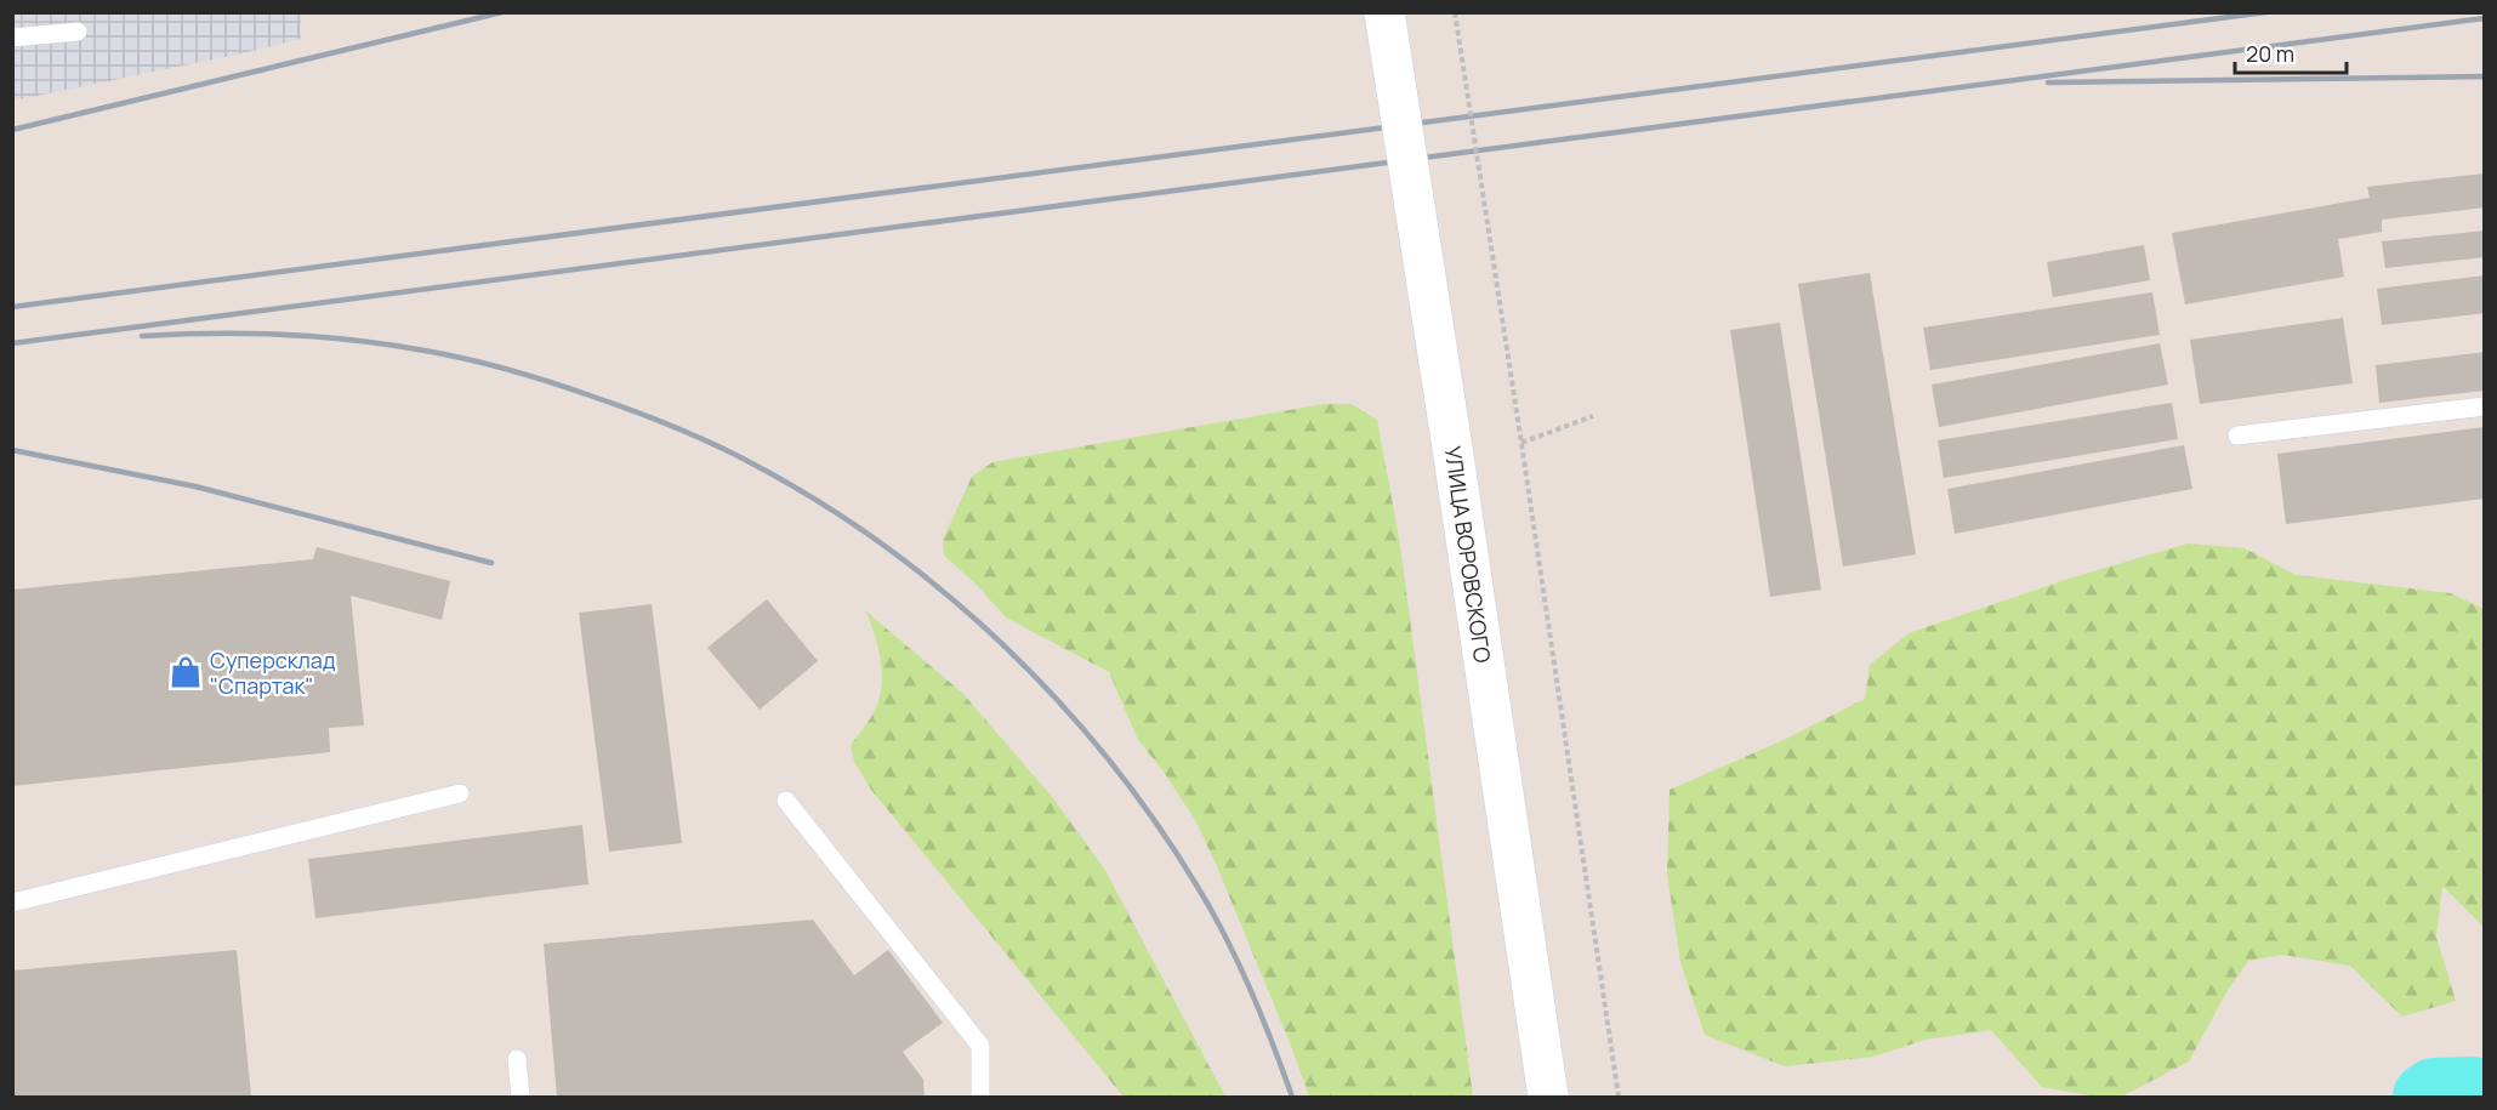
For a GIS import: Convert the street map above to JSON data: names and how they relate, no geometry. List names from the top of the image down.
{
  "streets": {
    "main road": ["УЛИЦА ВОРОВСКОГО"]
  },
  "places": {
    "shop": ["Суперсклад \"Спартак\""]
  },
  "scale_bar": "20 m"
}
